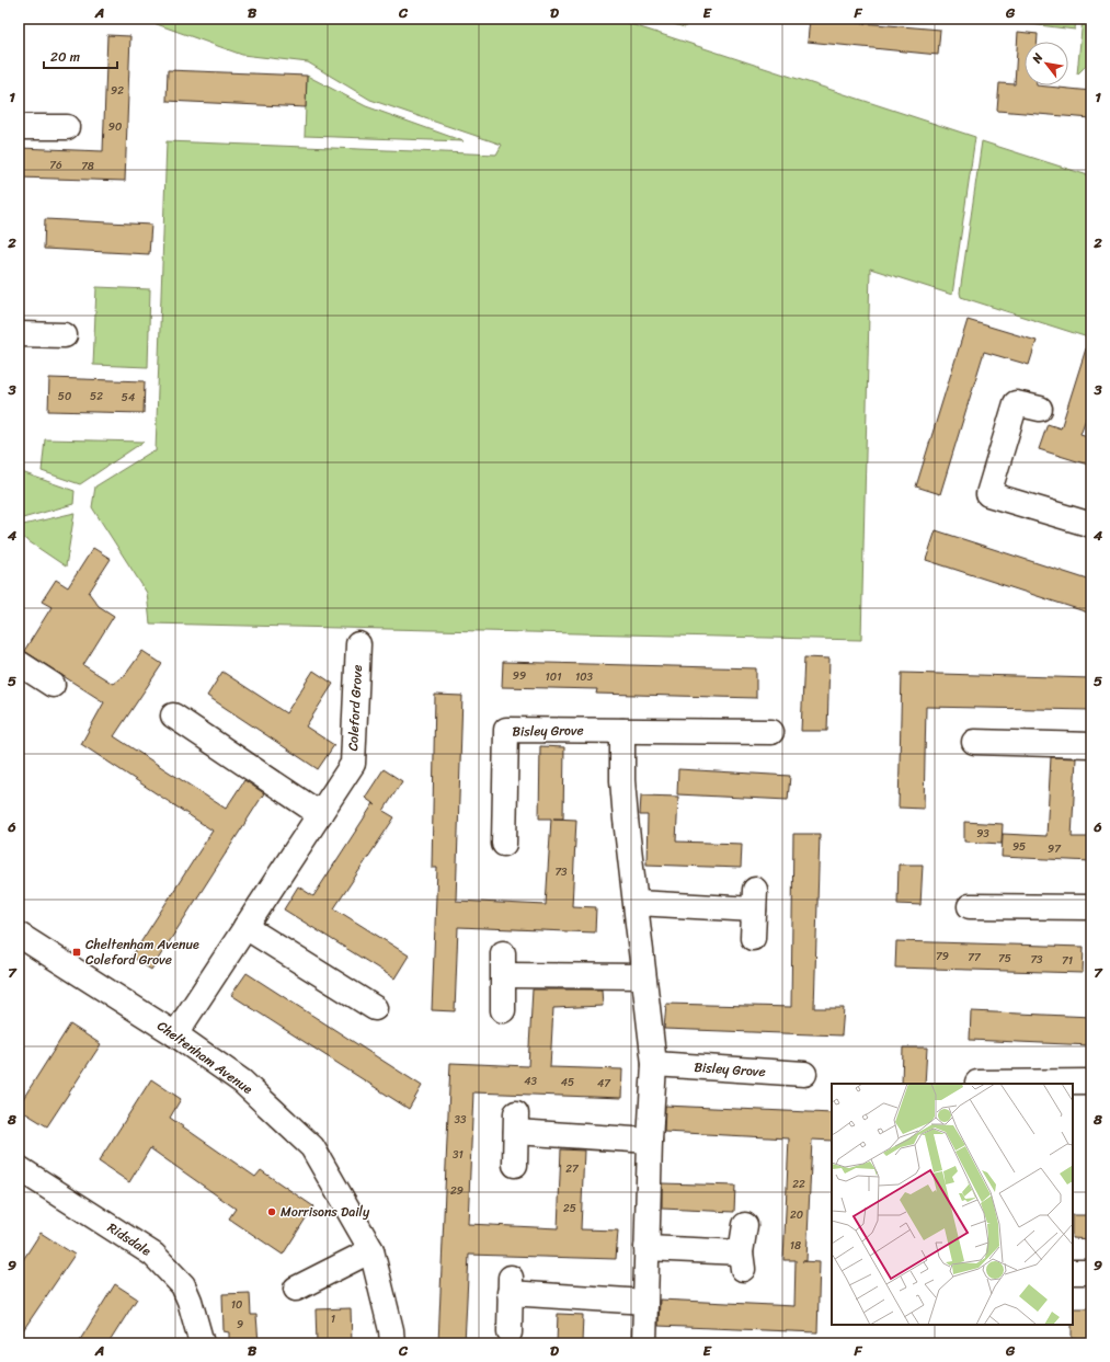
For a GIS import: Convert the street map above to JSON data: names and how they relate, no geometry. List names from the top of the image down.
{
  "streets": {
    "street": [
      "Coleford Grove",
      "Bisley Grove",
      "Cheltenham Avenue",
      "Ridsdale"
    ]
  },
  "crossings": [
    ["Coleford Grove", "Cheltenham Avenue"]
  ],
  "places": {
    "transit": ["Cheltenham Avenue Coleford Grove"],
    "other": ["Morrisons Daily"]
  },
  "house_numbers": [
    "92",
    "90",
    "76",
    "78",
    "50",
    "52",
    "54",
    "99",
    "101",
    "103",
    "93",
    "95",
    "97",
    "73",
    "79",
    "77",
    "75",
    "73",
    "71",
    "43",
    "45",
    "47",
    "33",
    "31",
    "27",
    "22",
    "29",
    "25",
    "20",
    "18",
    "10",
    "1",
    "9"
  ],
  "scale_bar": "20 m",
  "north": "top left",
  "grid": {
    "columns": [
      "A",
      "B",
      "C",
      "D",
      "E",
      "F",
      "G"
    ],
    "rows": [
      "1",
      "2",
      "3",
      "4",
      "5",
      "6",
      "7",
      "8",
      "9"
    ]
  }
}
